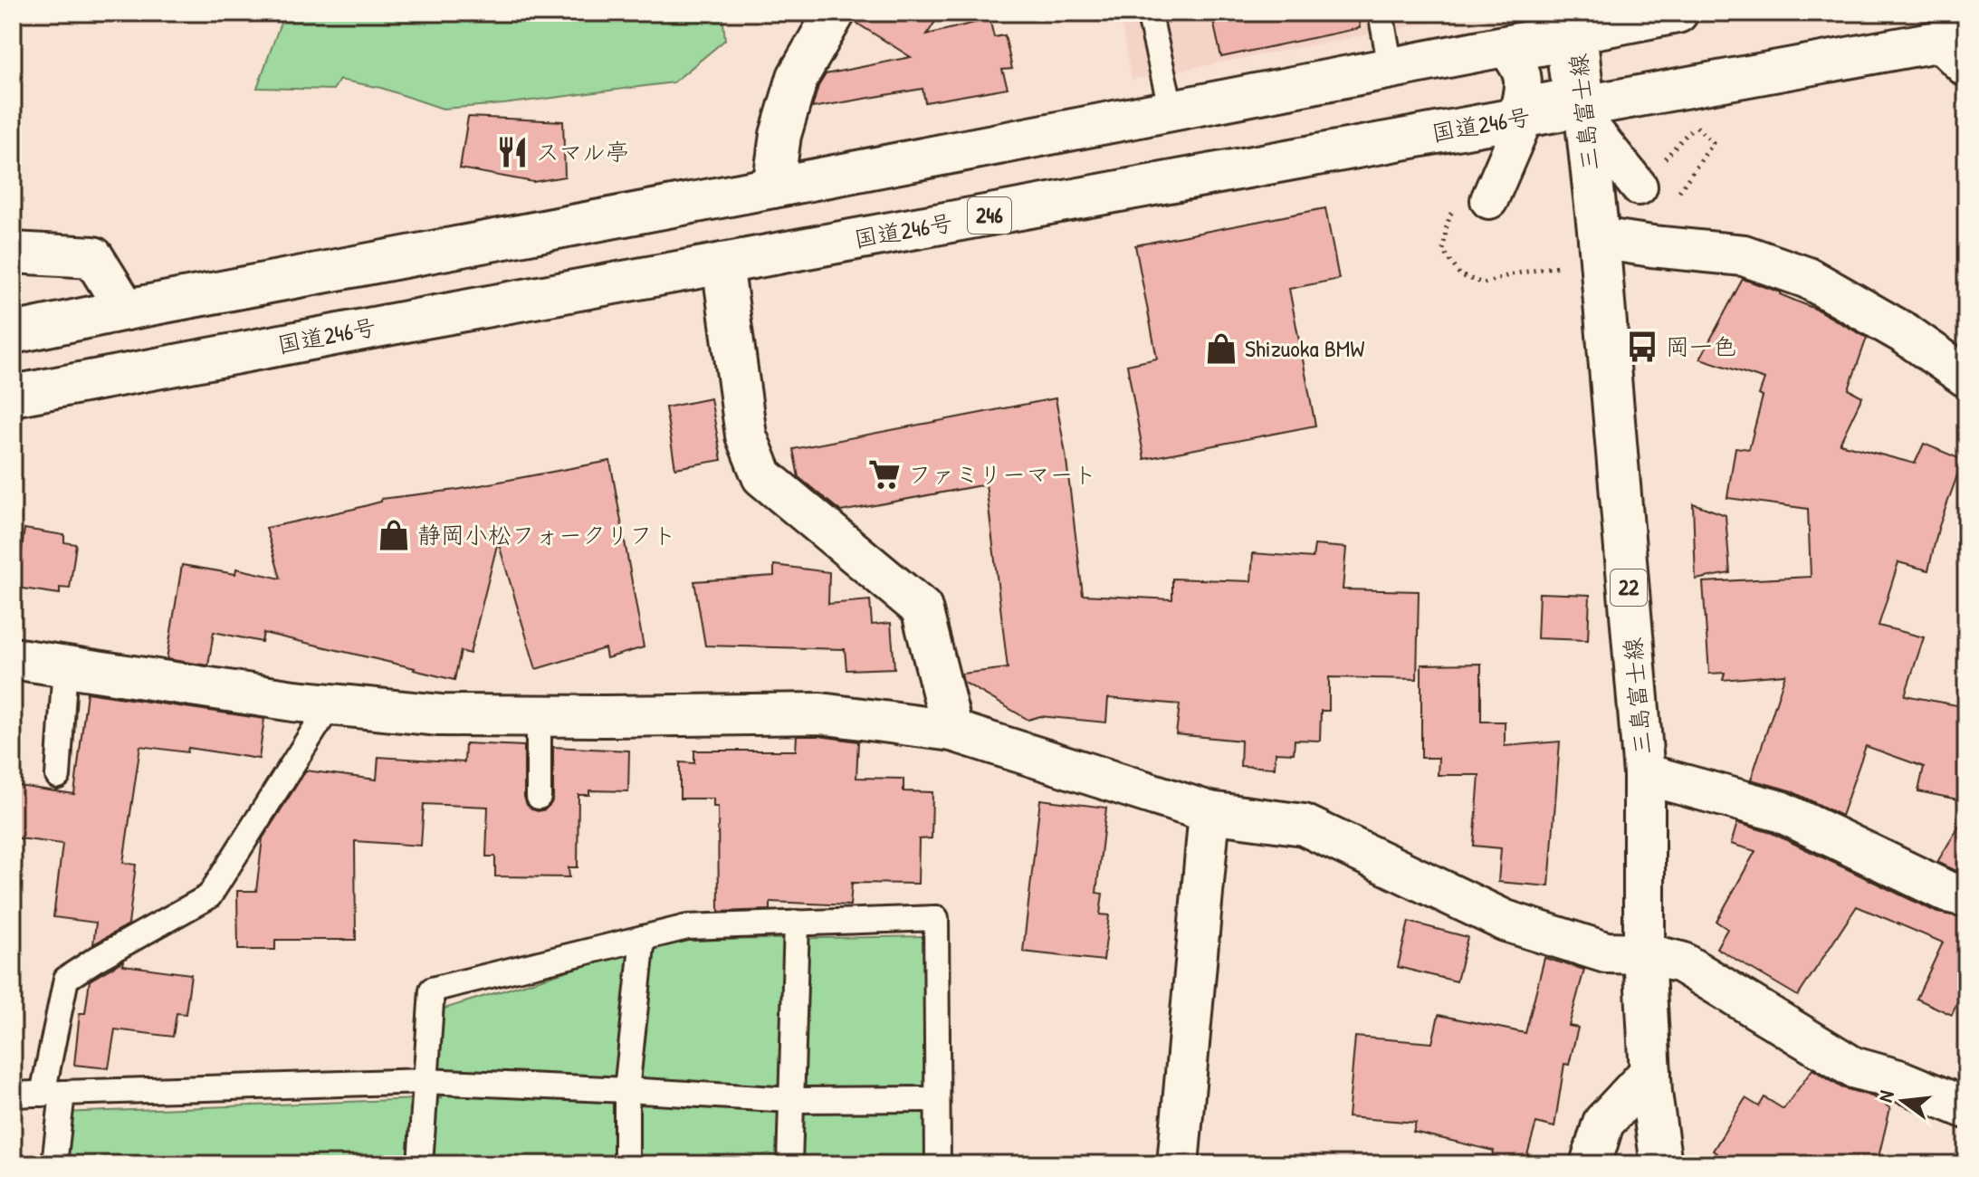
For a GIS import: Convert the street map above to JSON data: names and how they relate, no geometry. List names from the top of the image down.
{
  "streets": {
    "main road": [
      "三島富士線",
      "国道246号",
      "246",
      "22"
    ]
  },
  "crossings": [
    ["三島富士線", "国道246号"]
  ],
  "places": {
    "restaurant": ["スマル亭"],
    "bus stop": ["岡一色"],
    "shop": ["Shizuoka BMW", "静岡小松フォークリフト"],
    "supermarket": ["ファミリーマート"]
  },
  "north": "left"
}
